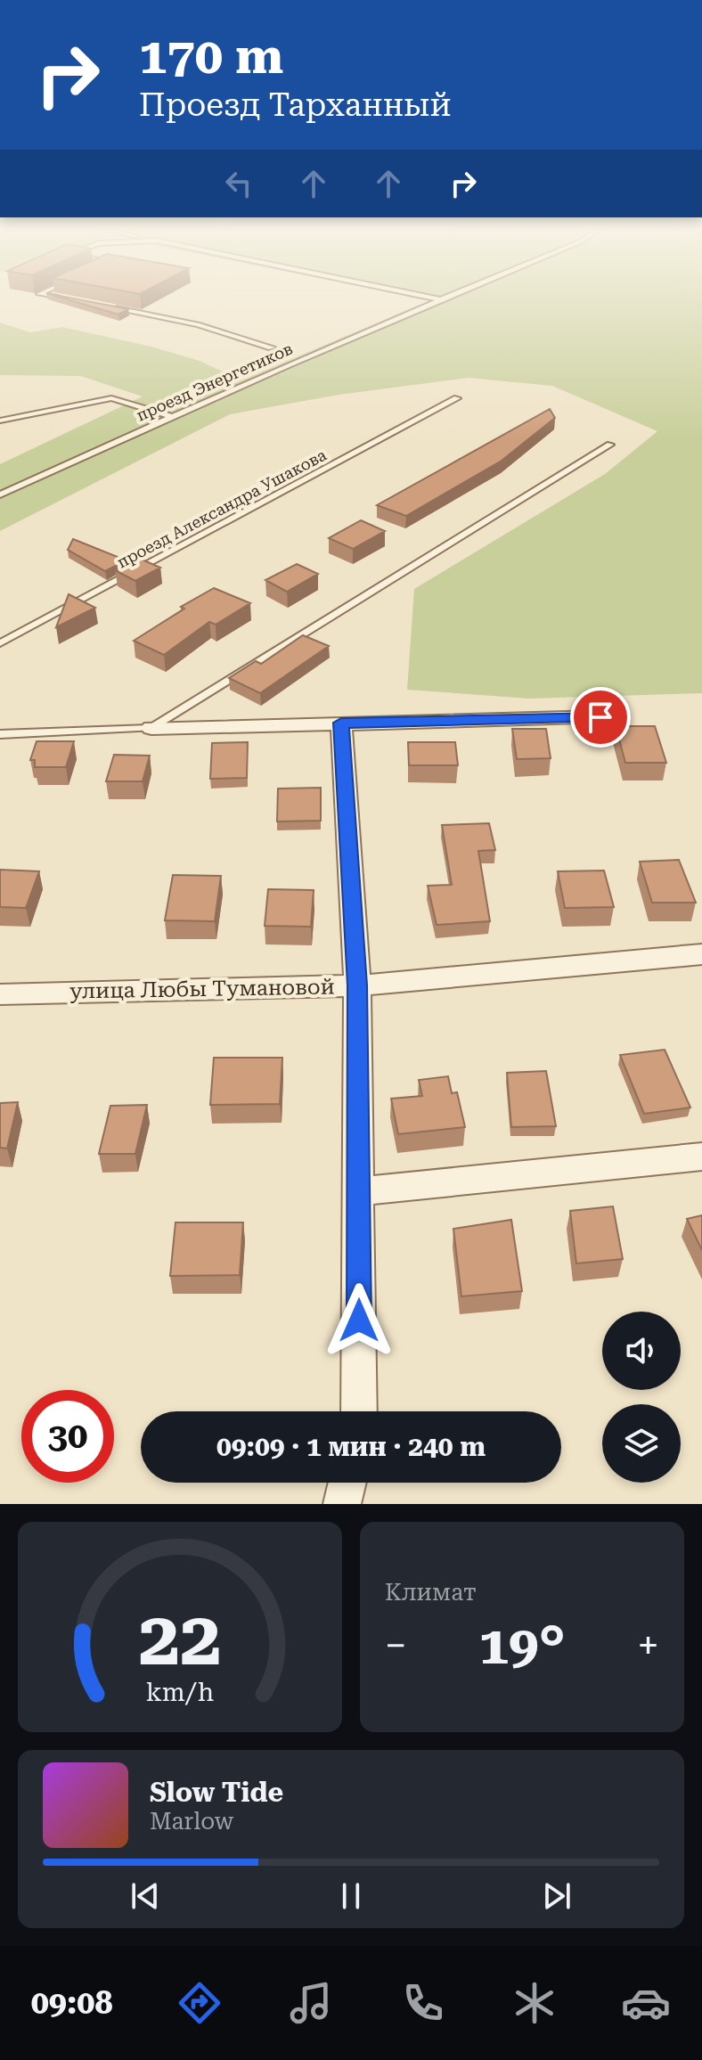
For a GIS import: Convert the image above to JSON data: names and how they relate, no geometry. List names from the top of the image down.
{
  "streets": {
    "street": ["улица Любы Тумановой"],
    "lane": ["проезд Энергетиков", "проезд Александра Ушакова"]
  },
  "page": {
    "turn": ["170 m", "Проезд Тарханный"],
    "limit": "30",
    "trip": "09:09 · 1 мин · 240 m",
    "tile": "Климат",
    "heat": ["−", "19°", "+"],
    "song": ["Slow Tide", "Marlow"],
    "tabs": "09:08",
    "gauge": ["22", "km/h"]
  }
}
